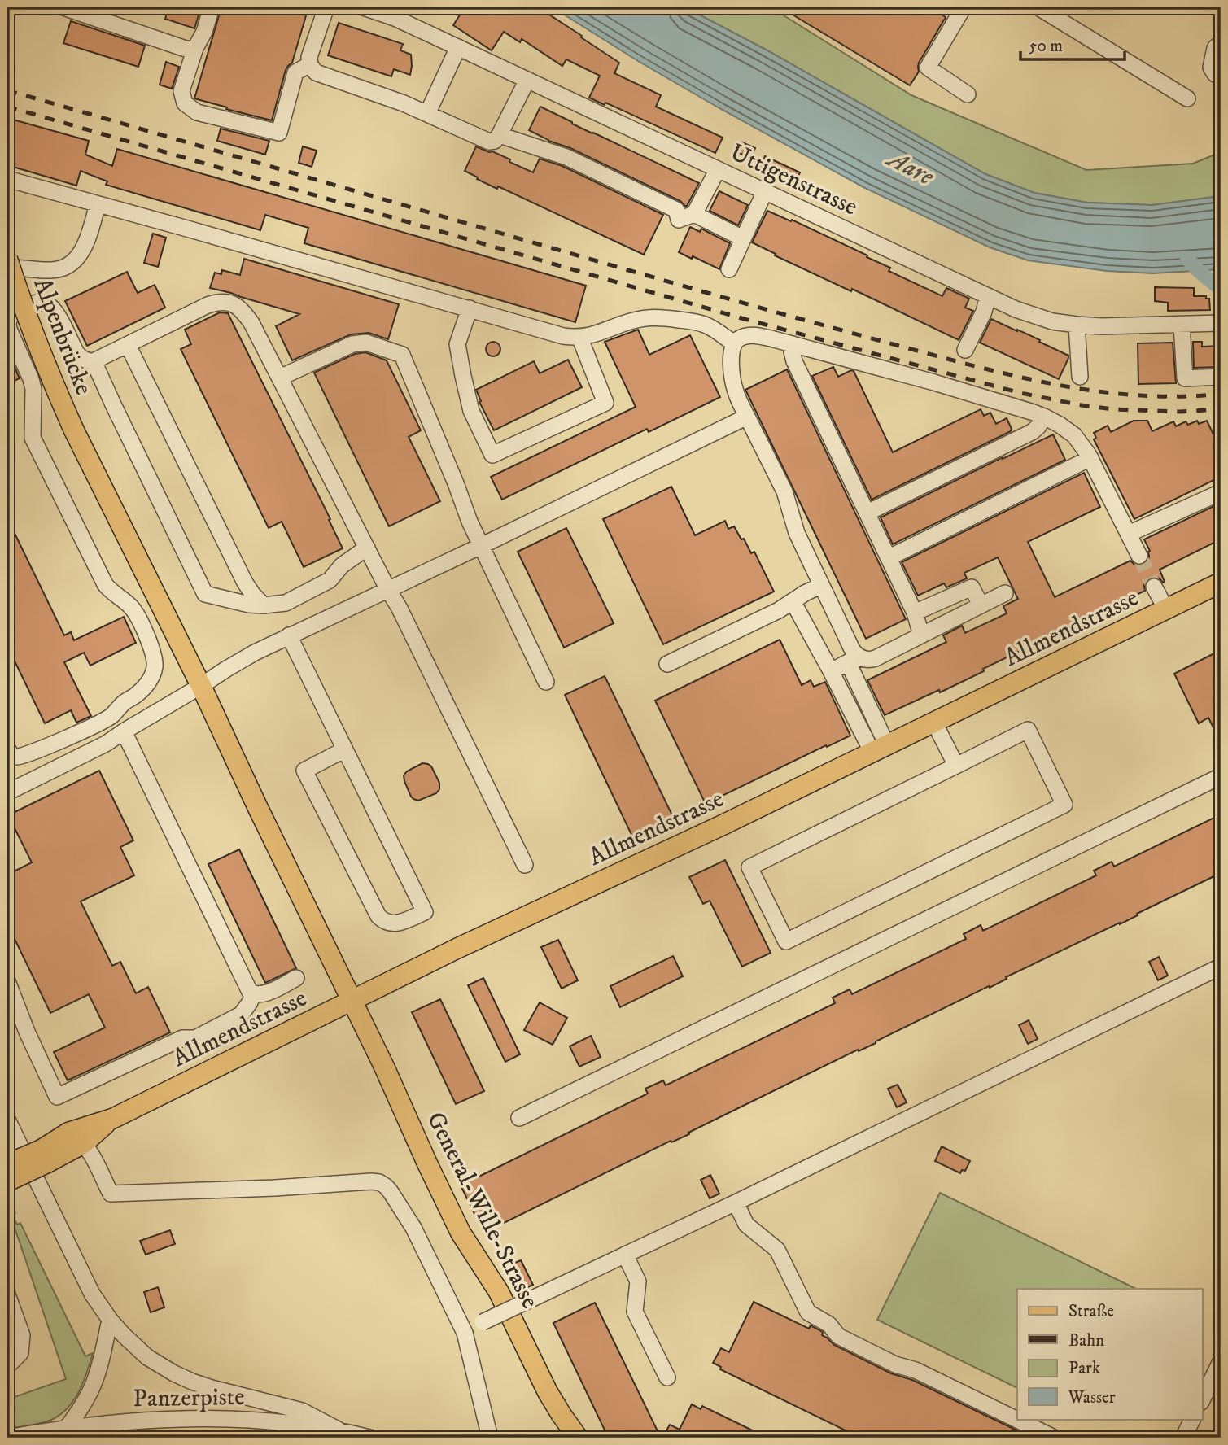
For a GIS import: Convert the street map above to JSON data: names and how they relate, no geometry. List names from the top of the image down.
{
  "streets": {
    "main road": ["Alpenbrücke", "Allmendstrasse", "General-Wille-Strasse"],
    "street": ["Uttigenstrasse", "Panzerpiste"]
  },
  "crossings": [
    ["Alpenbrücke", "General-Wille-Strasse"],
    ["Allmendstrasse", "General-Wille-Strasse"]
  ],
  "water": ["Aare"],
  "legend": [
    "Straße",
    "Bahn",
    "Park",
    "Wasser"
  ],
  "scale_bar": "50 m"
}
